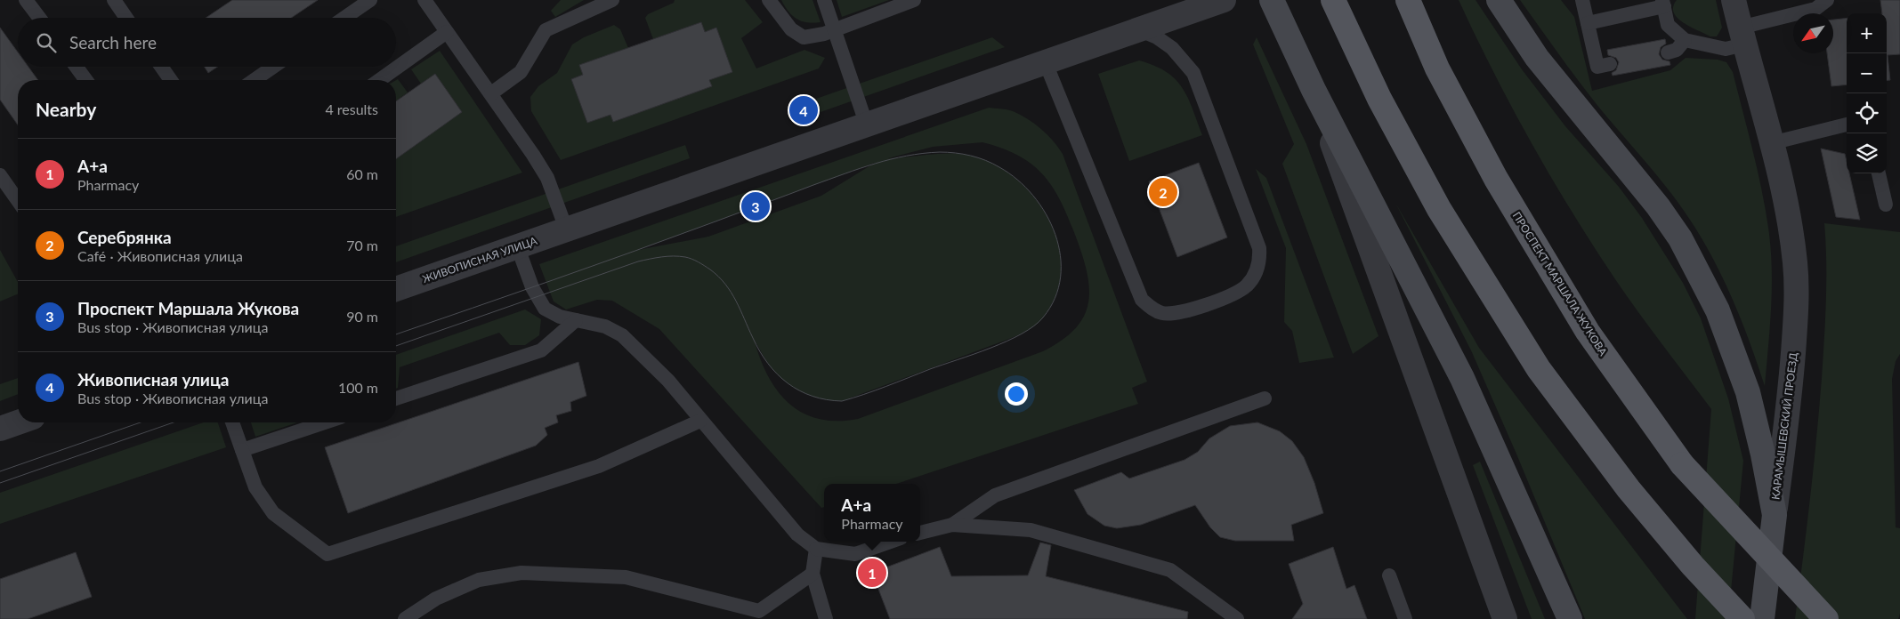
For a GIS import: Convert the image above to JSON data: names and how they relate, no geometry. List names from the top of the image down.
{
  "streets": {
    "main road": ["ПРОСПЕКТ МАРШАЛА ЖУКОВА", "КАРАМЫШЕВСКИЙ ПРОЕЗД"],
    "street": ["ЖИВОПИСНАЯ УЛИЦА"]
  },
  "north": "bottom left",
  "page": {
    "map_buttons": ["+", "−"],
    "search": "Search here",
    "heading": ["Nearby", "4 results"],
    "pins": [
      "4",
      "2",
      "3",
      "1"
    ],
    "list": [
      {
        "mark": "1",
        "name": "А+а",
        "note": "Pharmacy",
        "value": "60 m"
      },
      {
        "mark": "2",
        "name": "Серебрянка",
        "note": "Café · Живописная улица",
        "value": "70 m"
      },
      {
        "mark": "3",
        "name": "Проспект Маршала Жукова",
        "note": "Bus stop · Живописная улица",
        "value": "90 m"
      },
      {
        "mark": "4",
        "name": "Живописная улица",
        "note": "Bus stop · Живописная улица",
        "value": "100 m"
      }
    ],
    "popup": ["А+а", "Pharmacy"]
  }
}
